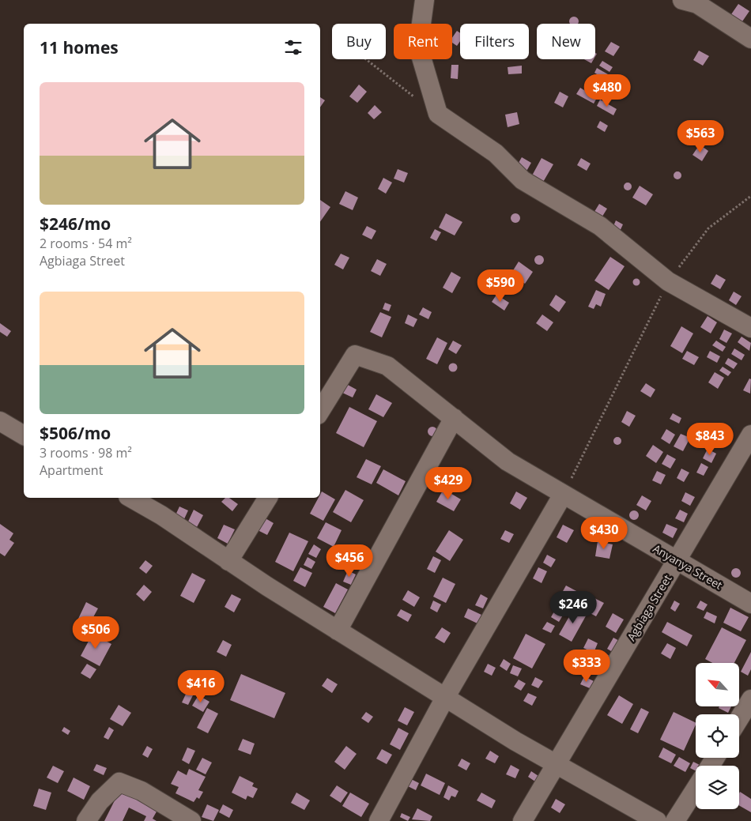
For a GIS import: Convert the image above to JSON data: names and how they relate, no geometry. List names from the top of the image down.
{
  "streets": {
    "street": ["Anyanya Street", "Agbiaga Street"]
  },
  "crossings": [
    ["Anyanya Street", "Agbiaga Street"]
  ],
  "north": "top left",
  "page": {
    "chip": [
      "Buy",
      "Rent",
      "Filters",
      "New"
    ],
    "heading": "11 homes",
    "list": [
      {
        "name": "$246/mo",
        "note": "2 rooms · 54 m² · Agbiaga Street"
      },
      {
        "name": "$506/mo",
        "note": "3 rooms · 98 m² · Apartment"
      }
    ],
    "price": [
      "$480",
      "$563",
      "$590",
      "$843",
      "$429",
      "$430",
      "$456",
      "$246",
      "$506",
      "$333",
      "$416"
    ]
  }
}
